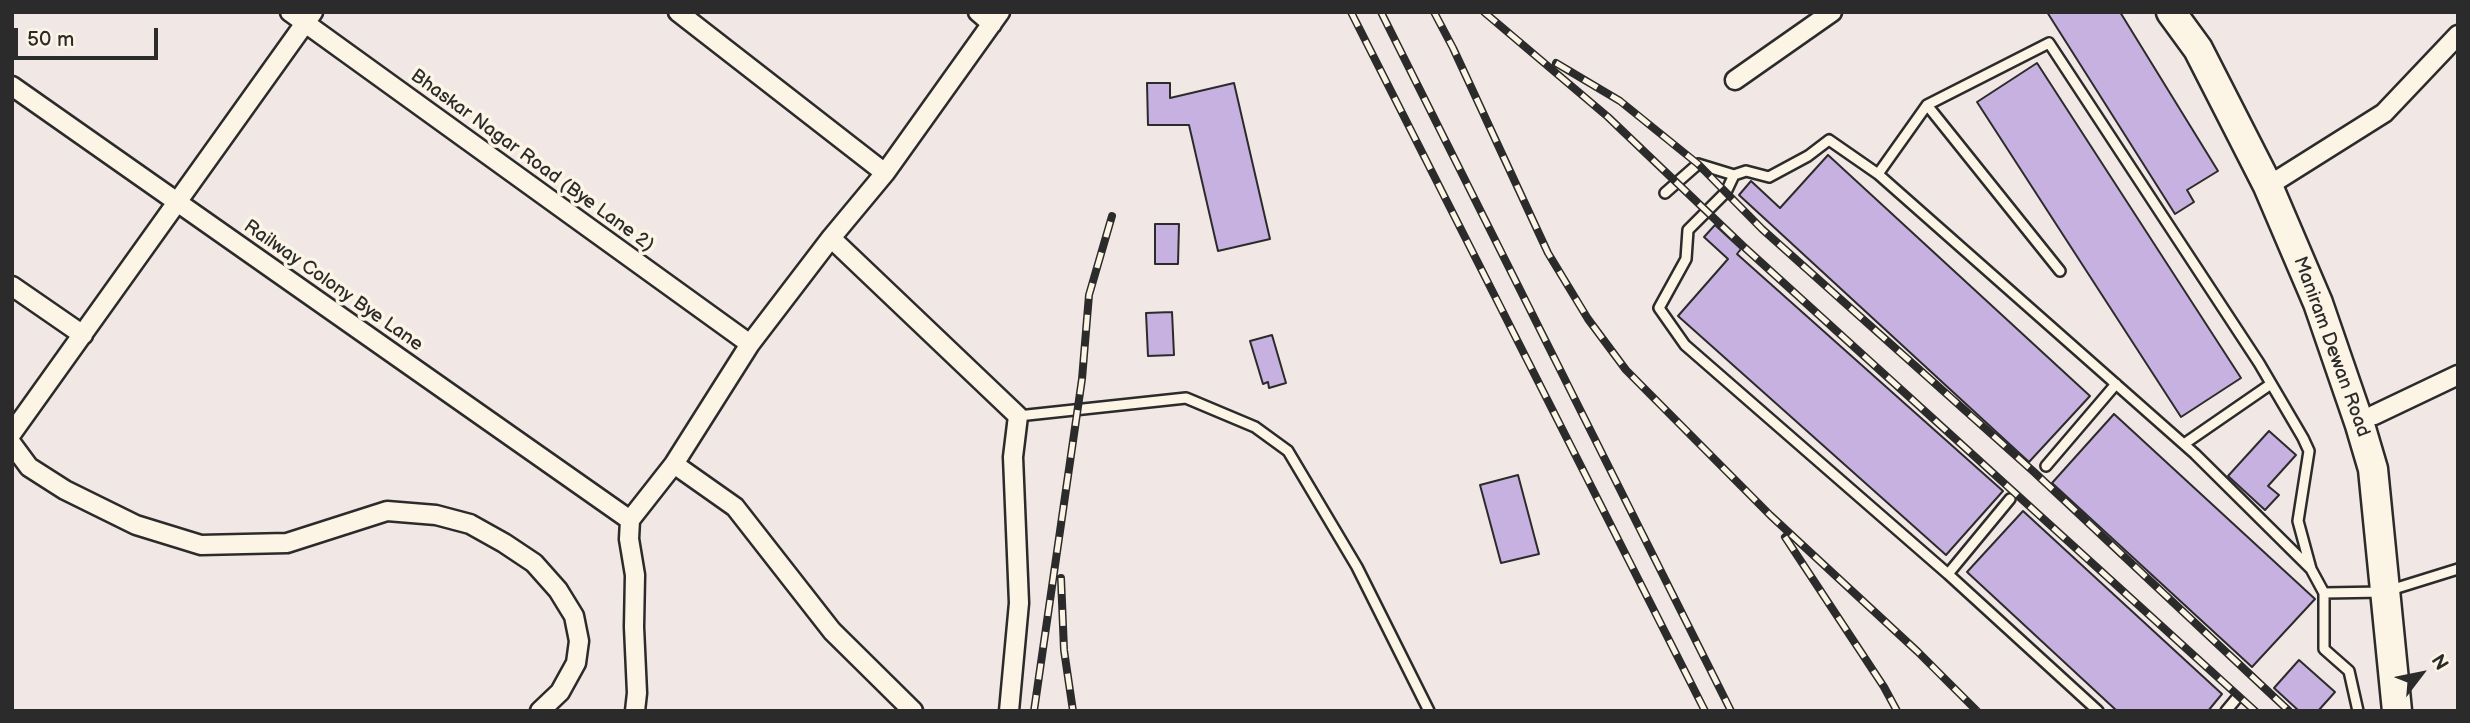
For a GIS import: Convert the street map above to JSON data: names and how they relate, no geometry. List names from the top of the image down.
{
  "streets": {
    "main road": ["Maniram Dewan Road"],
    "street": ["Bhaskar Nagar Road (Bye Lane 2)", "Railway Colony Bye Lane"]
  },
  "scale_bar": "50 m",
  "north": "top right"
}
